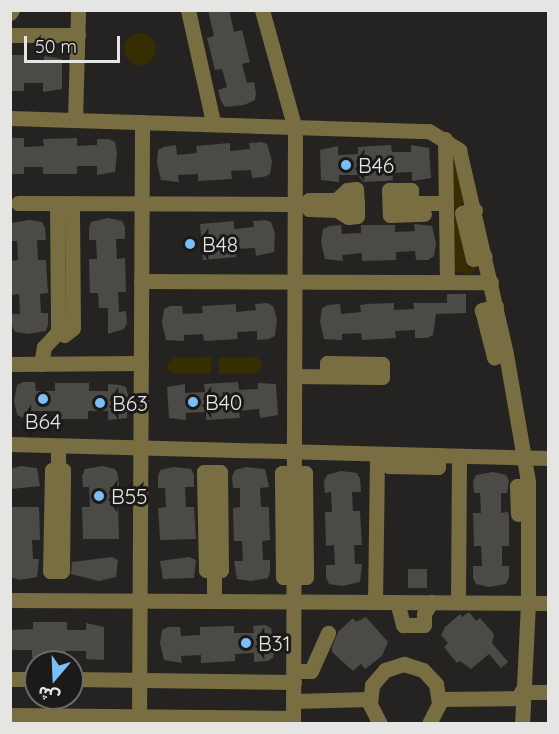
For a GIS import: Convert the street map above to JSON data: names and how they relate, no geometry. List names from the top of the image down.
{
  "places": [
    "B46",
    "B48",
    "B64",
    "B40",
    "B63",
    "B55",
    "B31"
  ],
  "scale_bar": "50 m",
  "north": "bottom"
}
